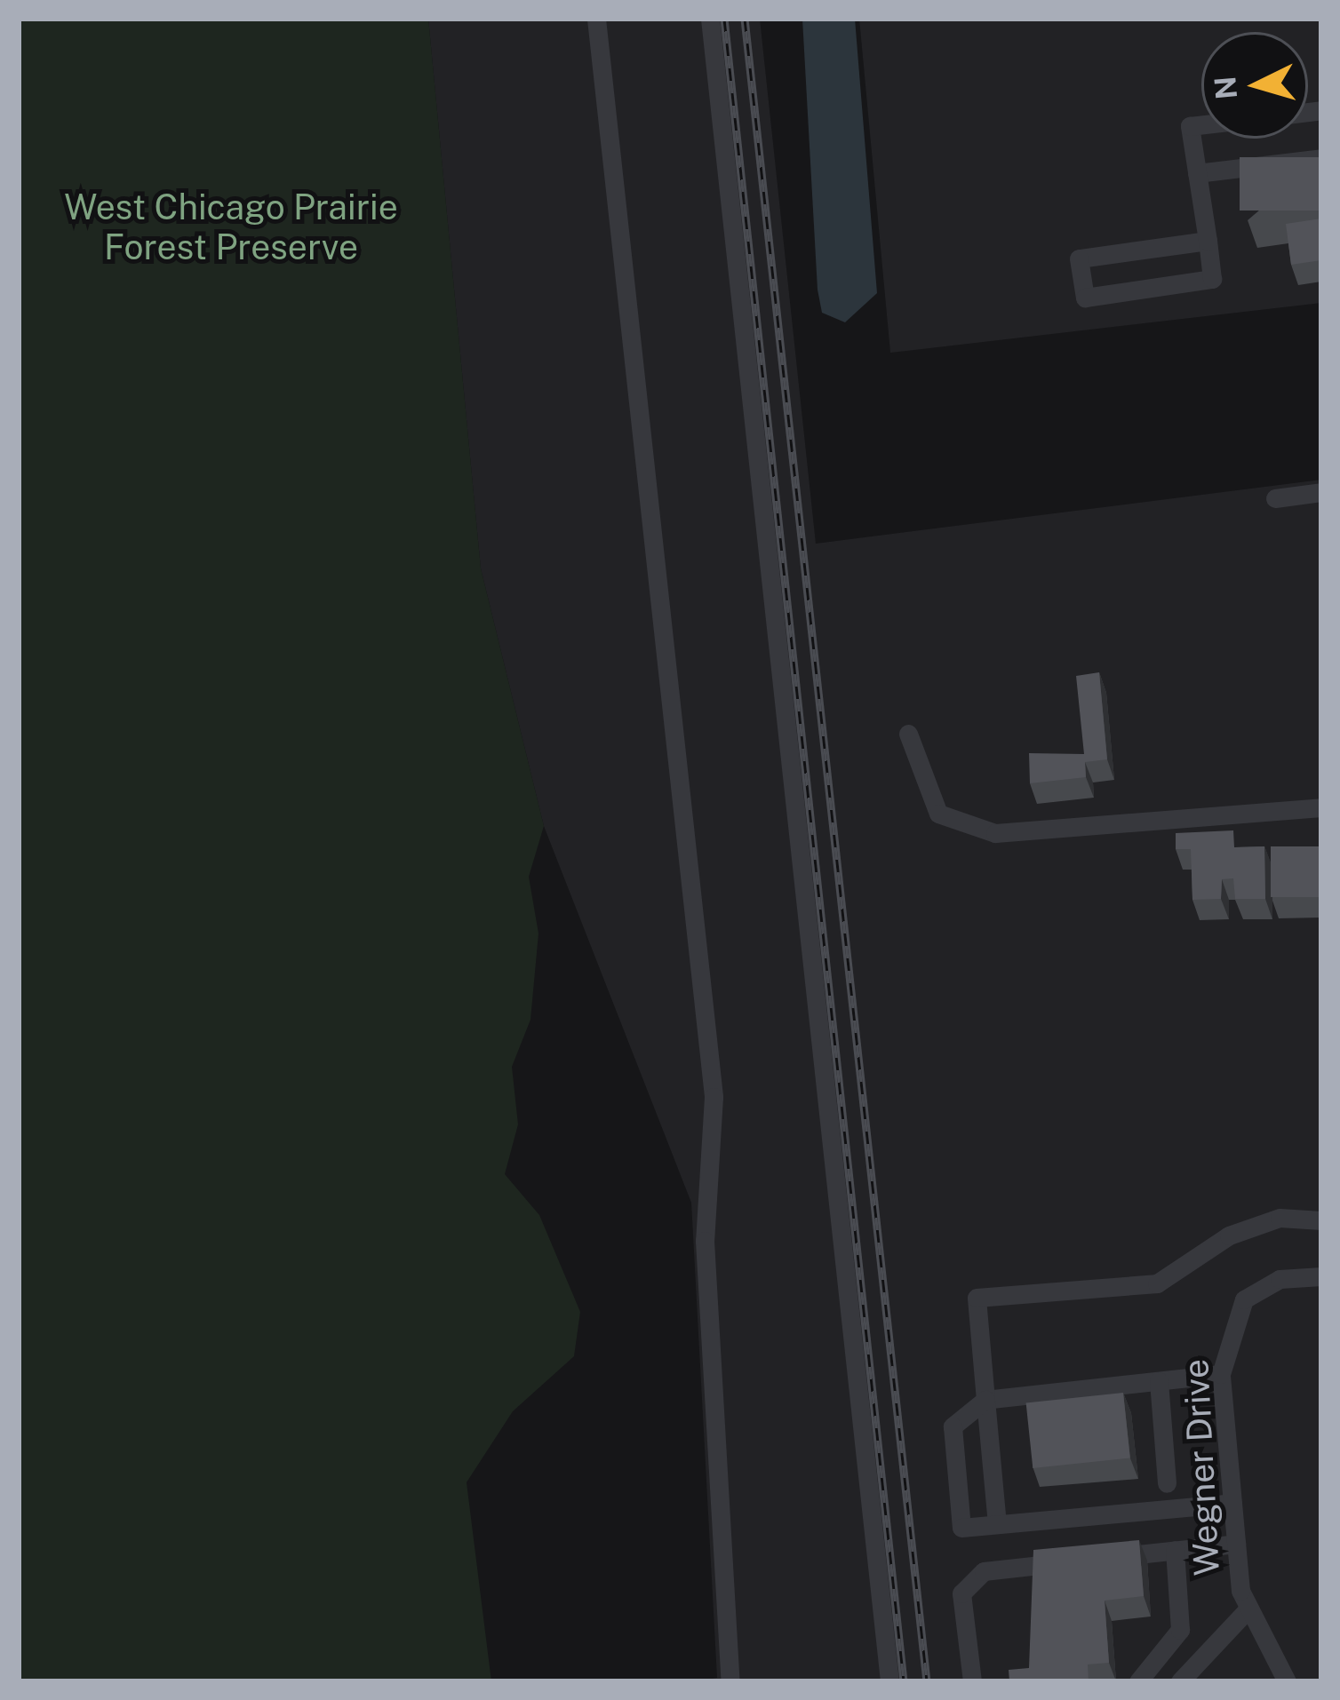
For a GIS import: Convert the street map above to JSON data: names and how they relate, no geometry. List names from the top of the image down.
{
  "streets": {
    "street": ["Wegner Drive"]
  },
  "parks": ["West Chicago Prairie Forest Preserve"],
  "north": "left"
}
